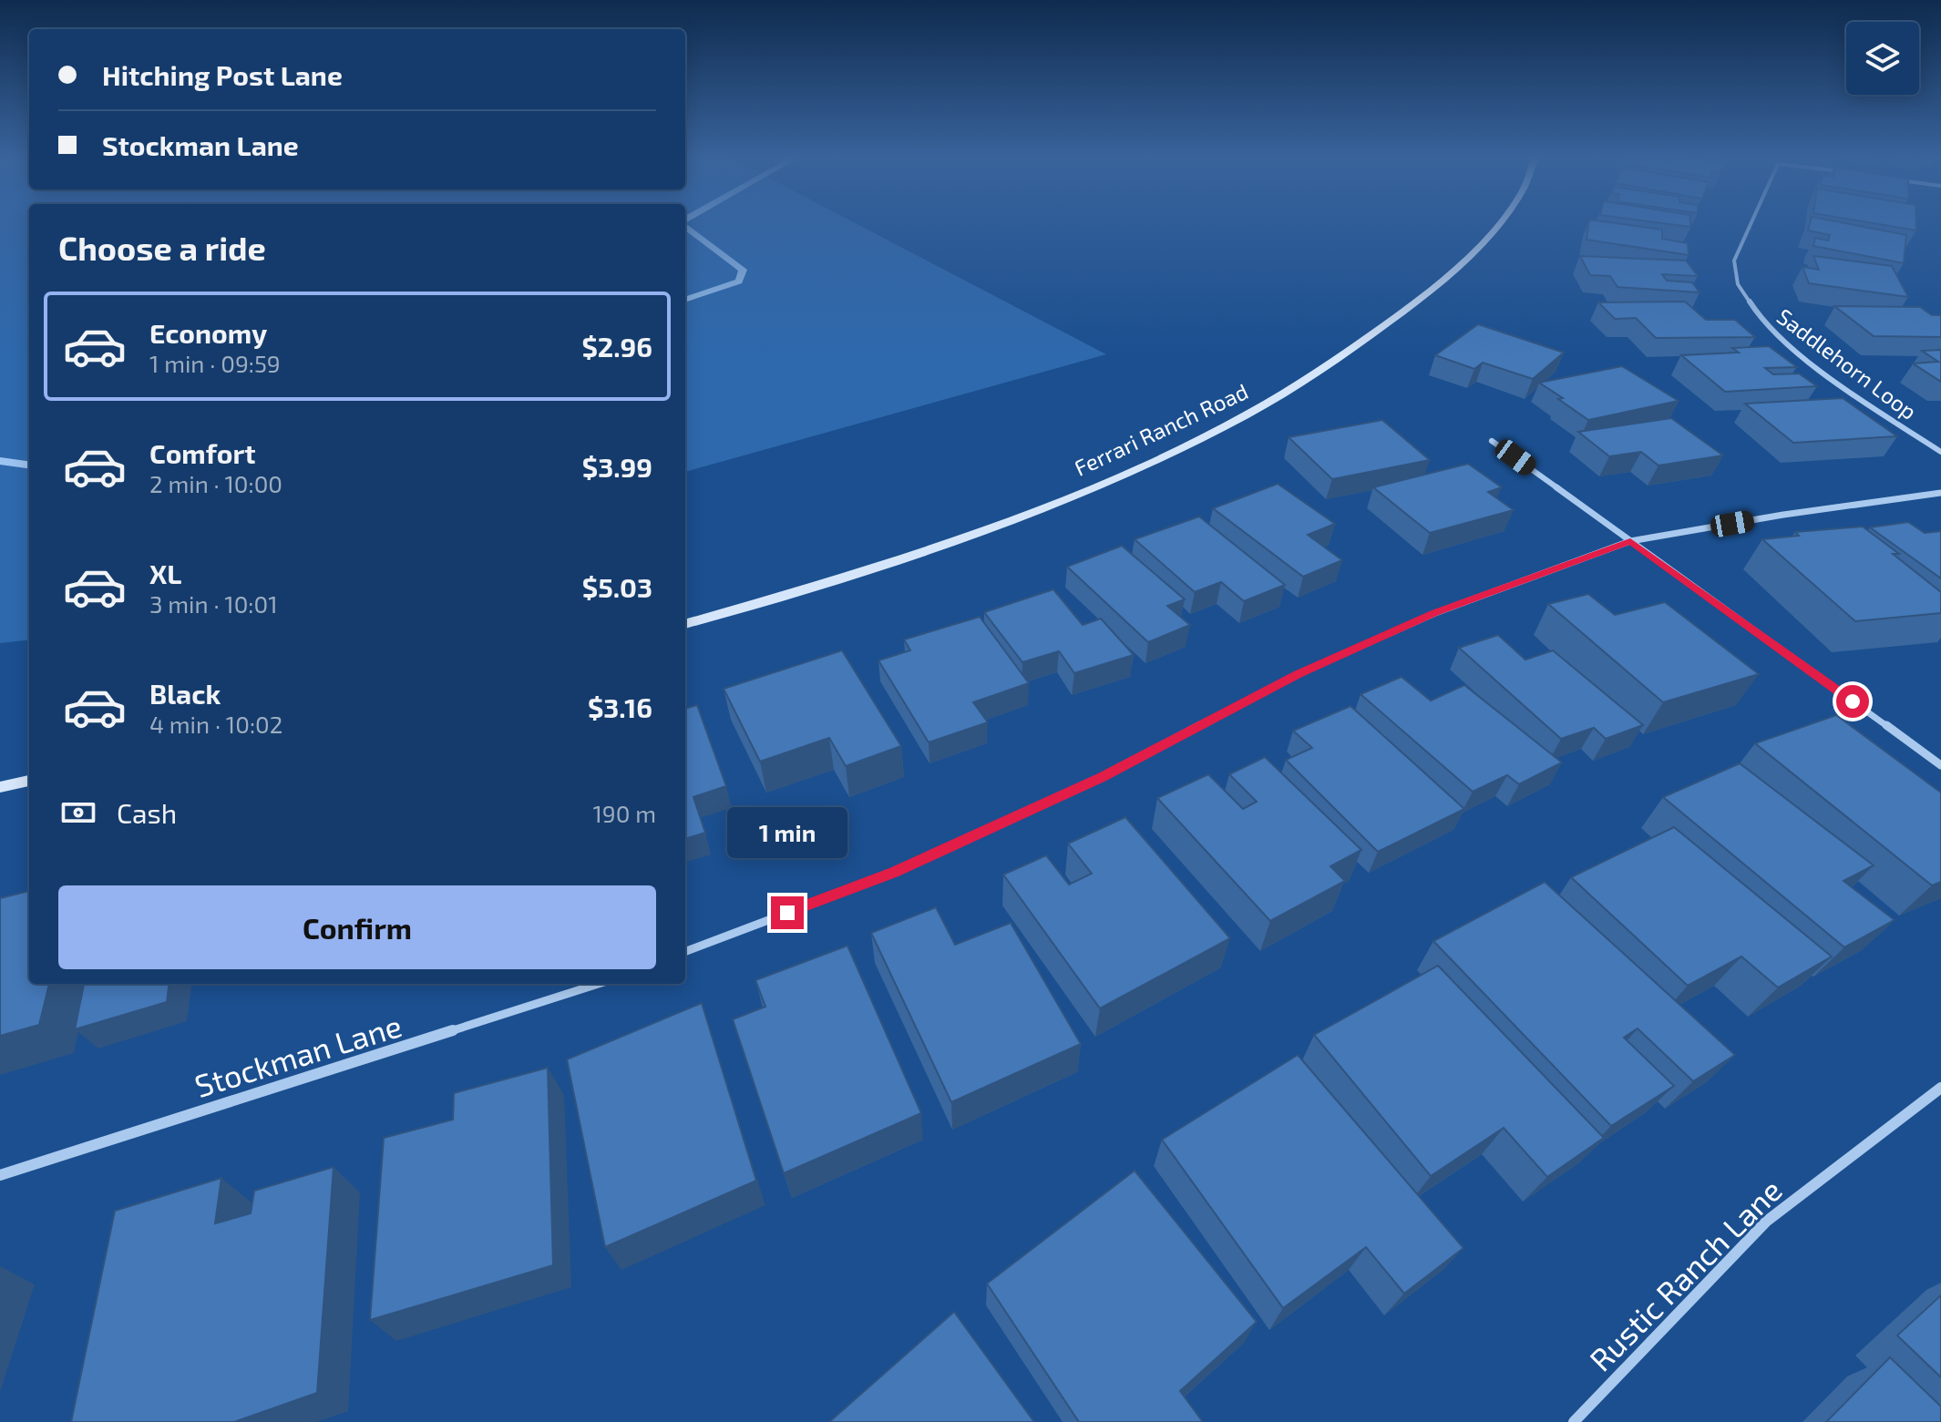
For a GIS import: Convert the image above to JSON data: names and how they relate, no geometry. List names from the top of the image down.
{
  "streets": {
    "main road": ["Ferrari Ranch Road"],
    "street": ["Saddlehorn Loop", "Stockman Lane", "Rustic Ranch Lane"]
  },
  "page": {
    "banner": ["Hitching Post Lane", "Stockman Lane"],
    "heading": "Choose a ride",
    "list": [
      {
        "name": "Economy",
        "note": "1 min · 09:59",
        "value": "$2.96"
      },
      {
        "name": "Comfort",
        "note": "2 min · 10:00",
        "value": "$3.99"
      },
      {
        "name": "XL",
        "note": "3 min · 10:01",
        "value": "$5.03"
      },
      {
        "name": "Black",
        "note": "4 min · 10:02",
        "value": "$3.16"
      }
    ],
    "pay": ["Cash", "190 m"],
    "bubble": "1 min",
    "buttons": "Confirm"
  }
}
